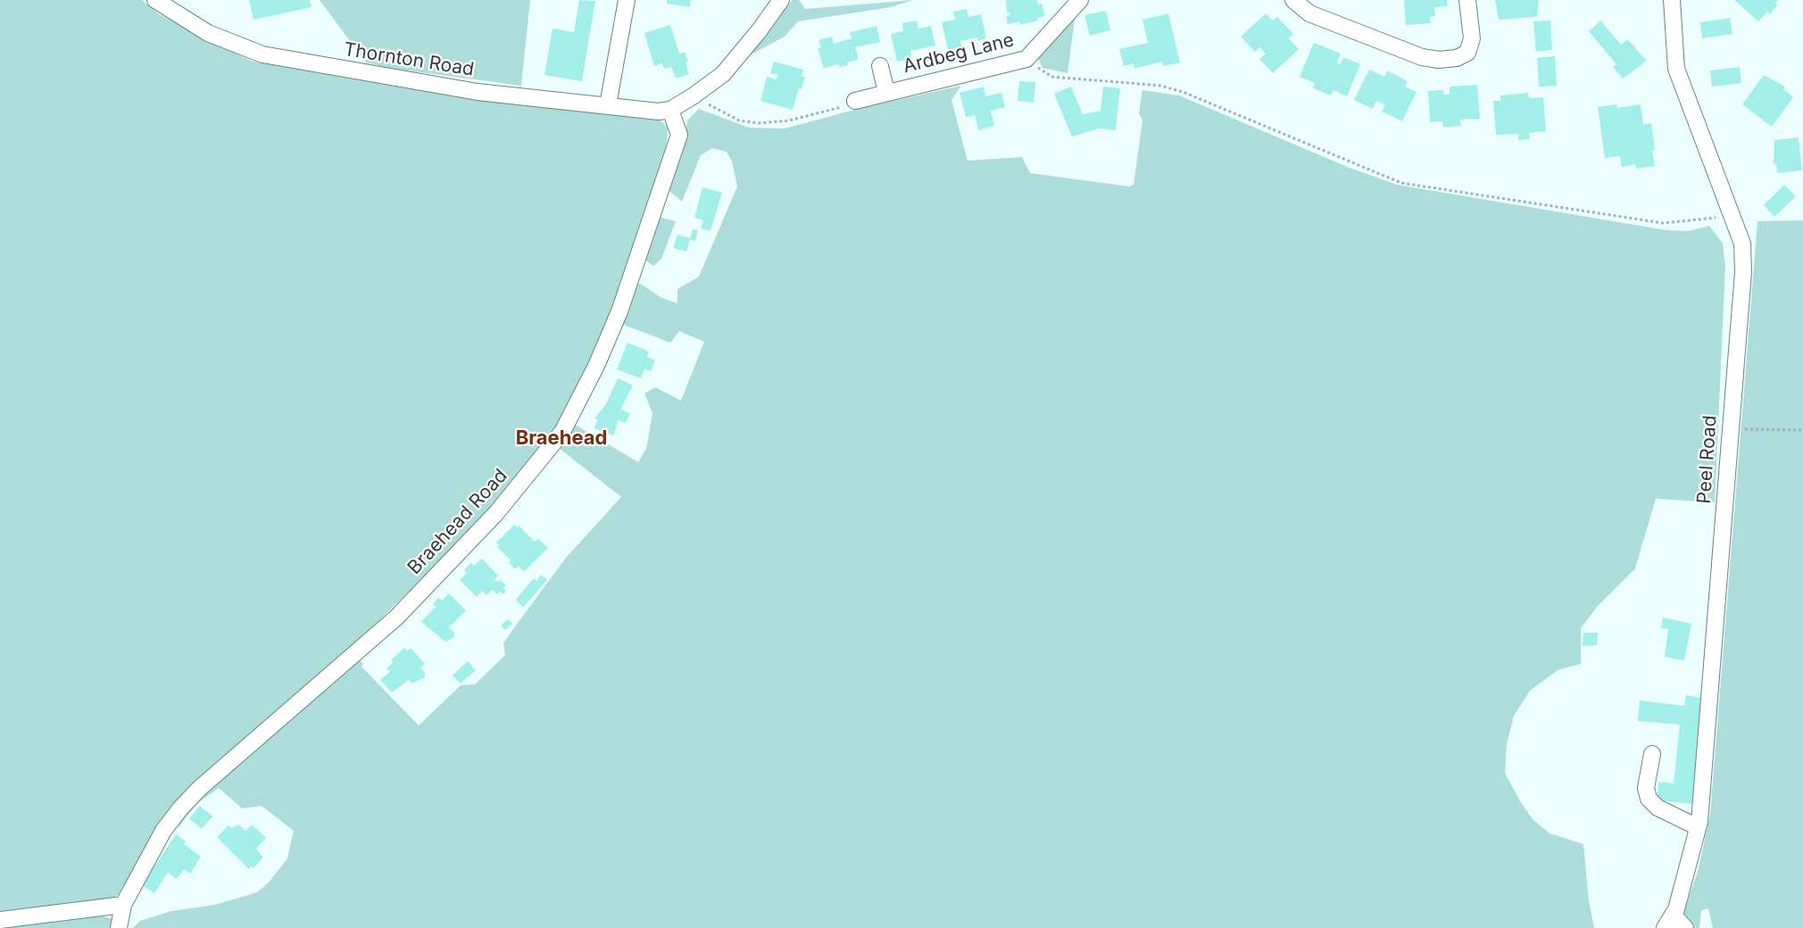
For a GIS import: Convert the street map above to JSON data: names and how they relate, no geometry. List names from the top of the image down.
{
  "streets": {
    "street": [
      "Ardbeg Lane",
      "Thornton Road",
      "Peel Road",
      "Braehead Road"
    ]
  },
  "crossings": [
    ["Thornton Road", "Braehead Road"]
  ],
  "districts": ["Braehead"]
}
